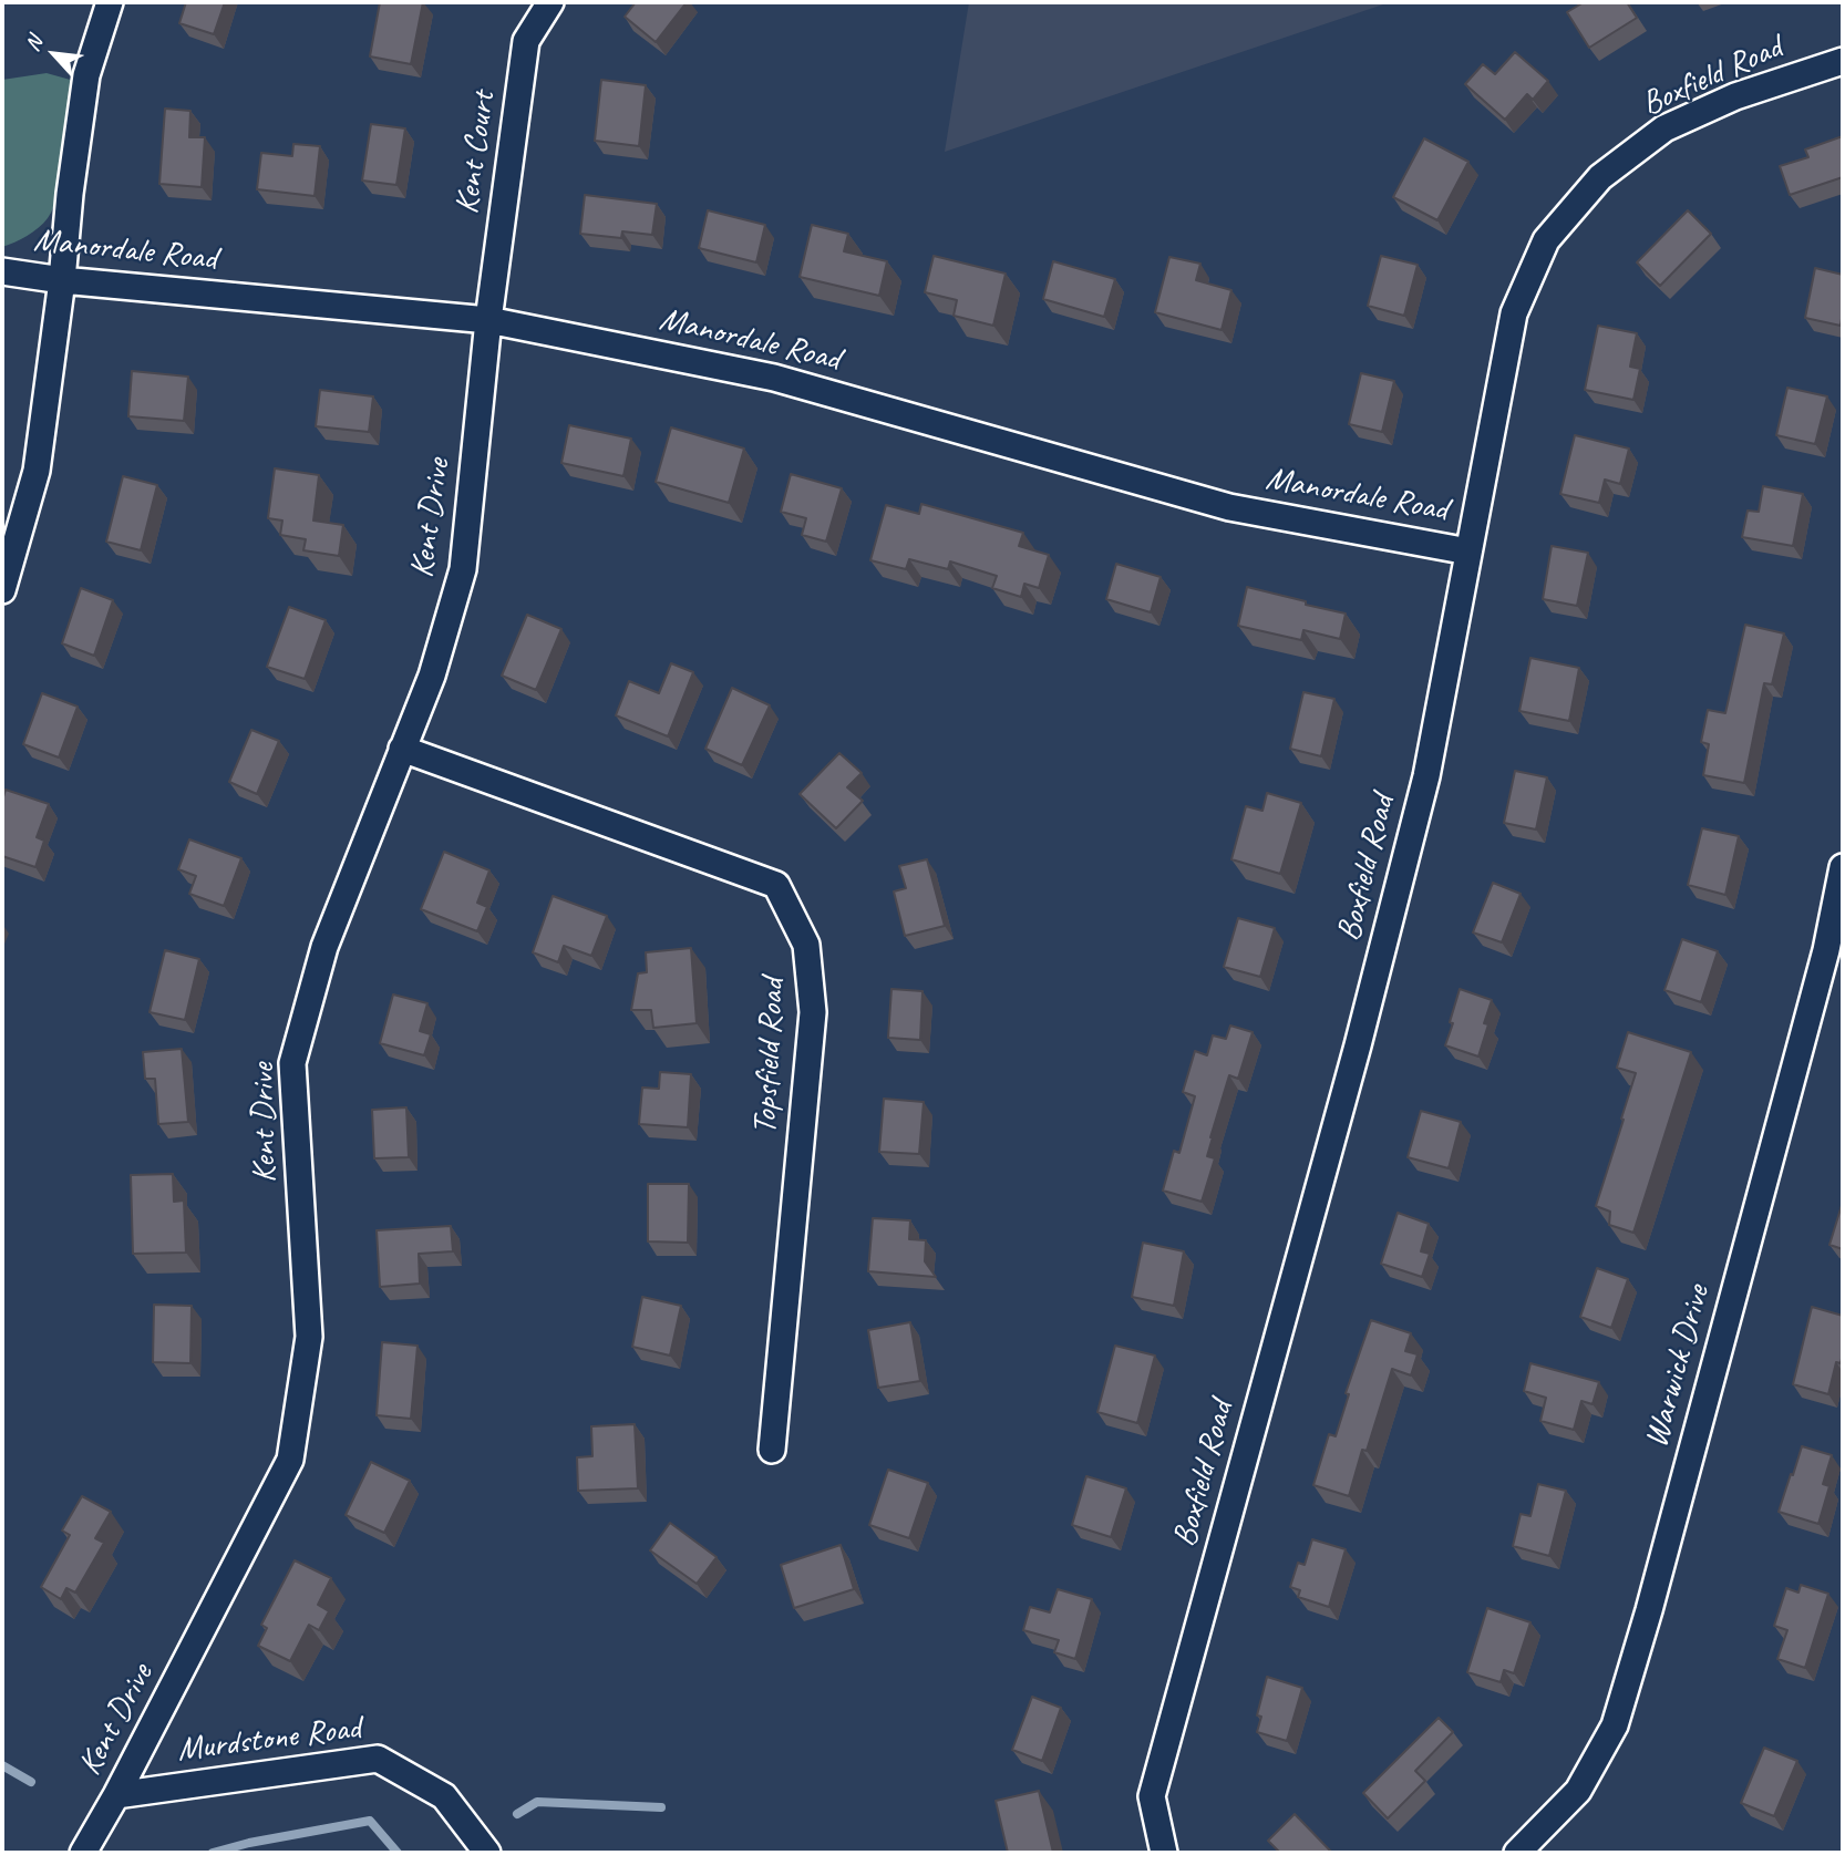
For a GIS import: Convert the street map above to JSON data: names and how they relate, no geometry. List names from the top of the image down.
{
  "streets": {
    "street": [
      "Boxfield Road",
      "Kent Court",
      "Manordale Road",
      "Kent Drive",
      "Topsfield Road",
      "Warwick Drive",
      "Murdstone Road"
    ]
  },
  "crossings": [
    ["Boxfield Road", "Manordale Road"],
    ["Kent Court", "Manordale Road"],
    ["Kent Court", "Kent Drive"],
    ["Manordale Road", "Kent Drive"],
    ["Kent Drive", "Topsfield Road"],
    ["Kent Drive", "Murdstone Road"]
  ],
  "north": "top left"
}
